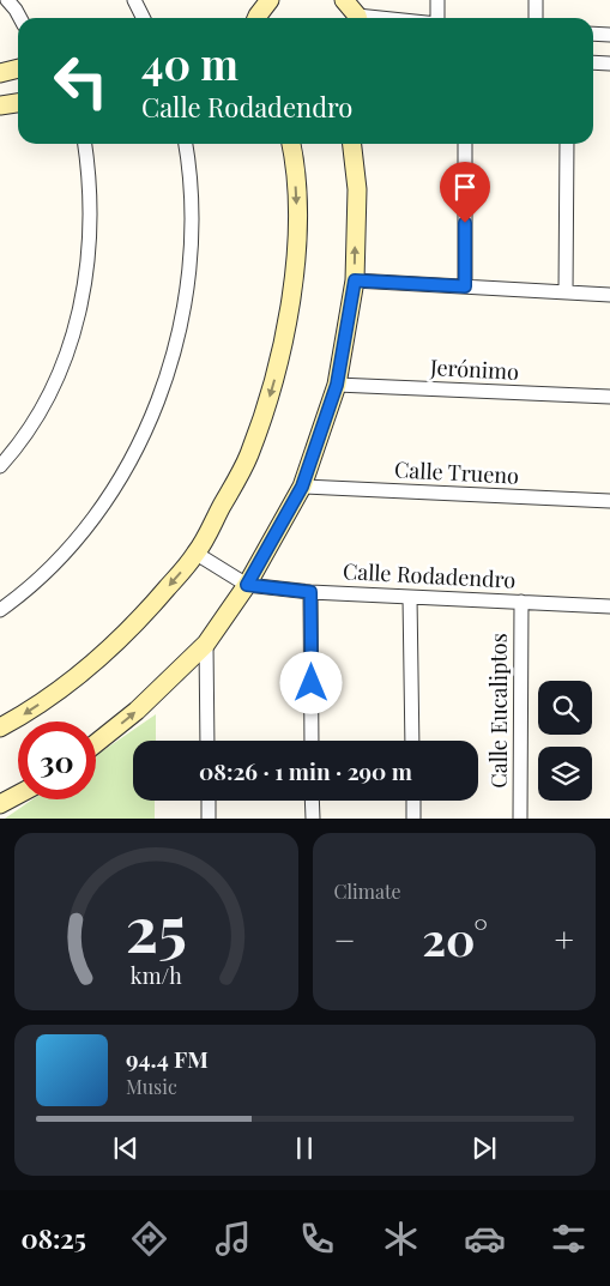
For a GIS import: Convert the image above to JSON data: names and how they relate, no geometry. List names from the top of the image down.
{
  "streets": {
    "street": [
      "Jerónimo",
      "Calle Trueno",
      "Calle Rodadendro",
      "Calle Eucaliptos"
    ]
  },
  "crossings": [
    ["Calle Rodadendro", "Calle Eucaliptos"]
  ],
  "page": {
    "turn": ["40 m", "Calle Rodadendro"],
    "limit": "30",
    "trip": "08:26 · 1 min · 290 m",
    "tile": "Climate",
    "heat": ["−", "20°", "+"],
    "song": ["94.4 FM", "Music"],
    "tabs": "08:25",
    "gauge": ["25", "km/h"]
  }
}
